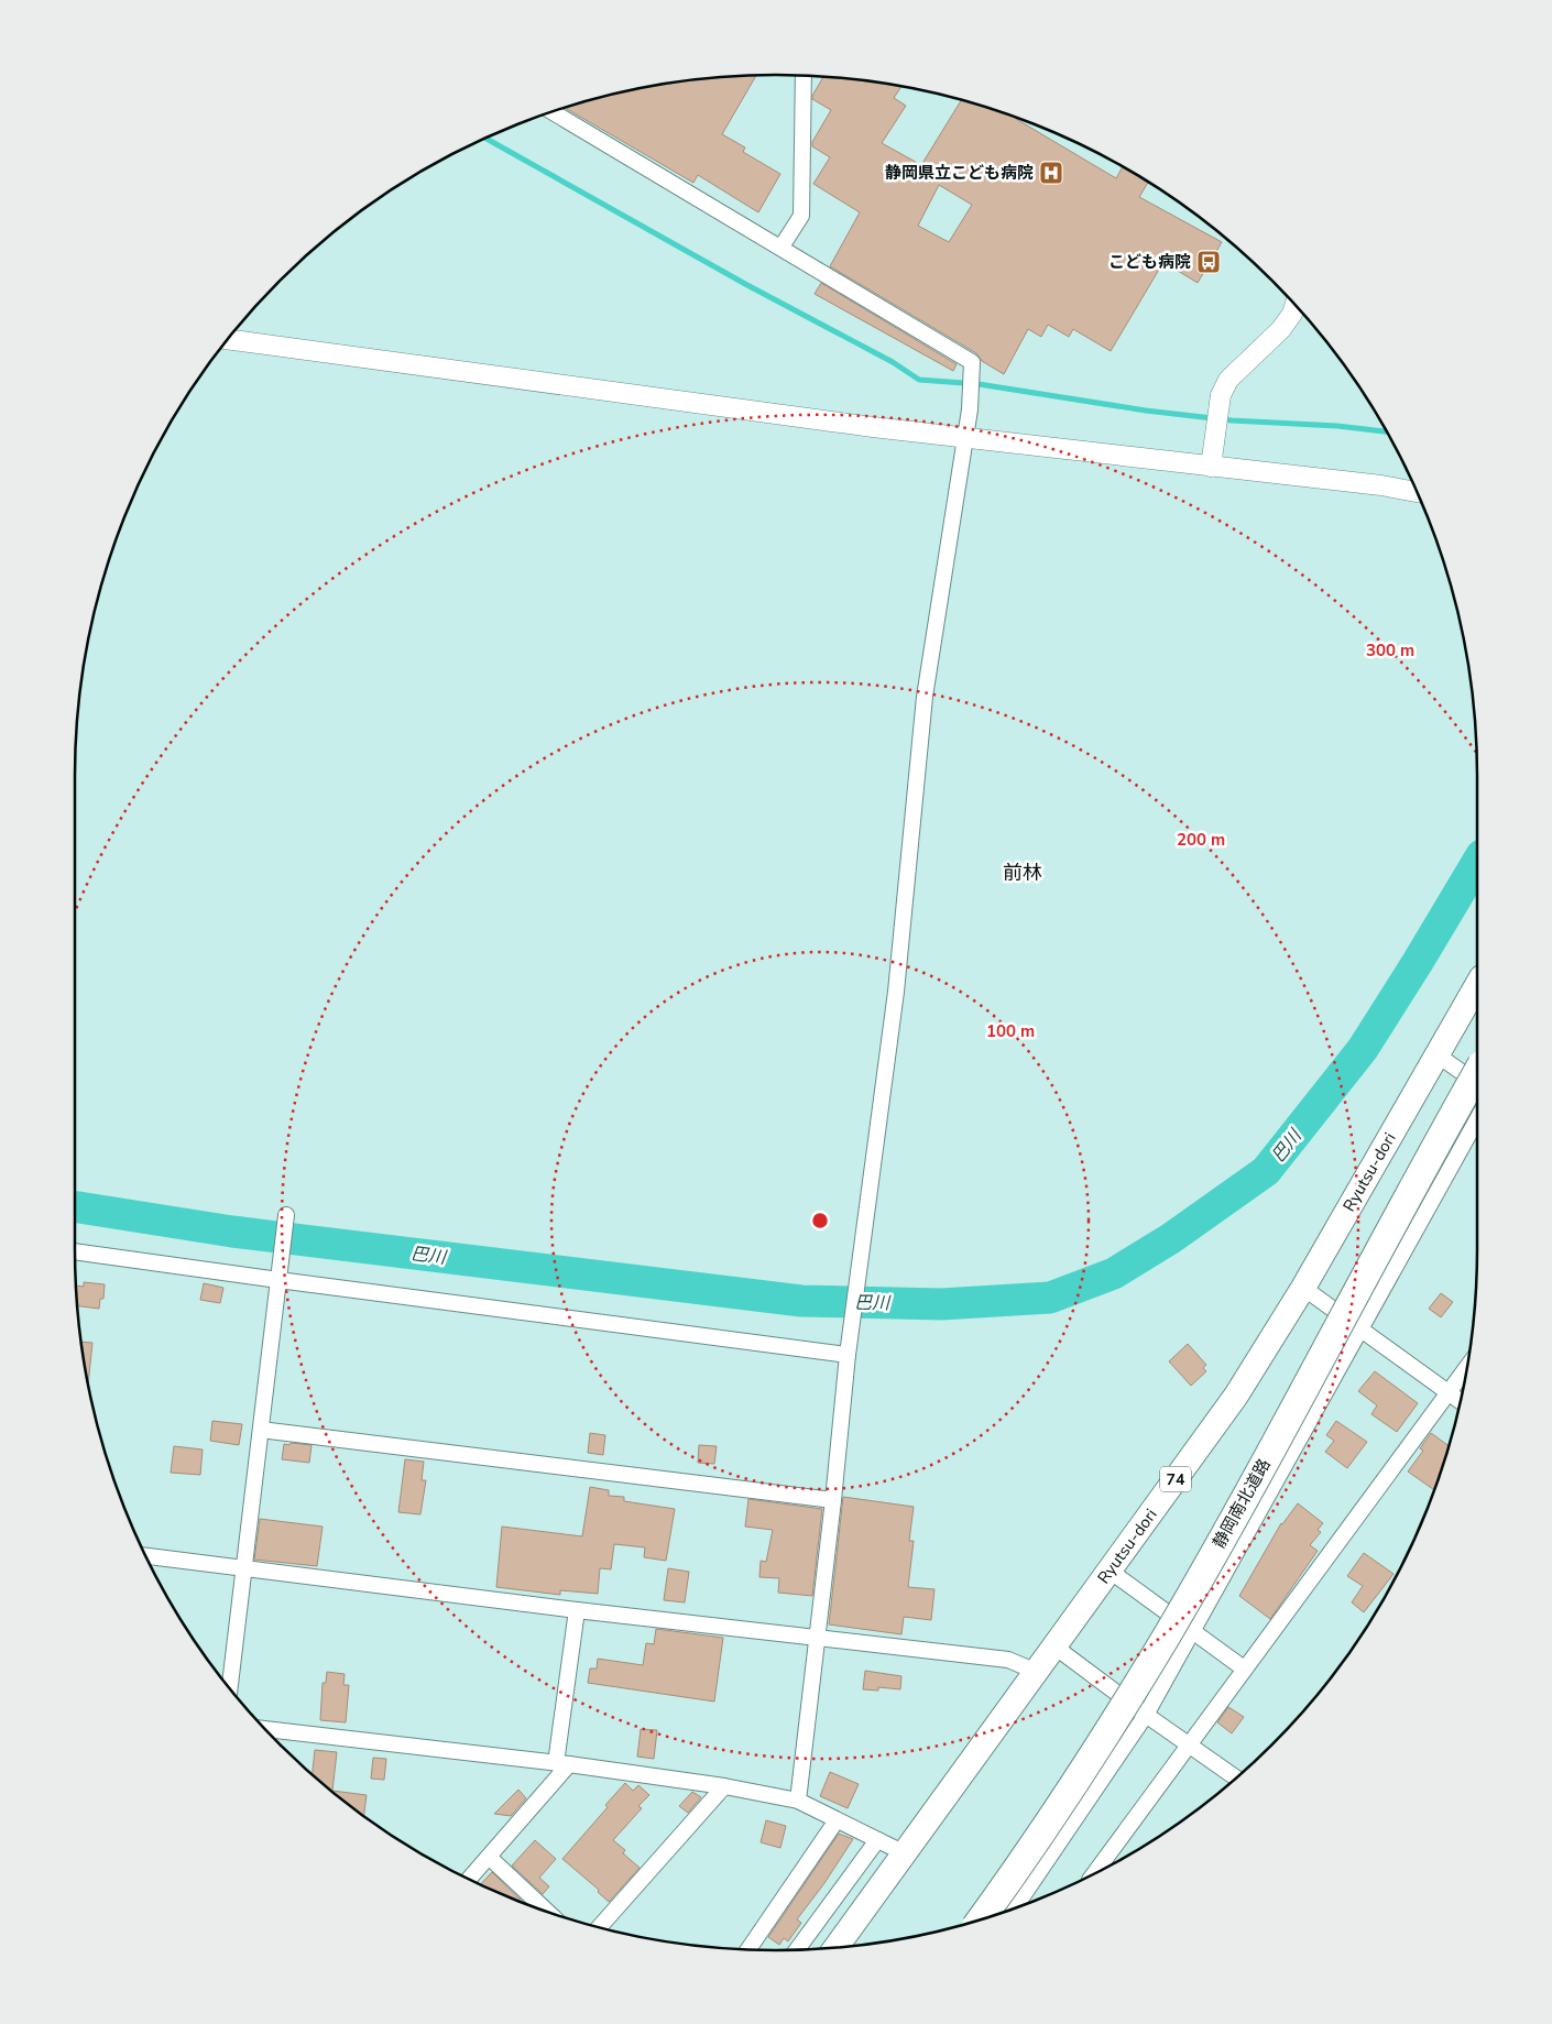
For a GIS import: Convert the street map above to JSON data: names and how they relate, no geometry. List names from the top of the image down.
{
  "streets": {
    "highway": ["静岡南北道路"],
    "main road": ["Ryutsu-dori", "74"]
  },
  "districts": ["前林"],
  "water": ["巴川"],
  "places": {
    "hospital": ["静岡県立こども病院"],
    "bus stop": ["こども病院"]
  },
  "rings": ["300 m", "200 m", "100 m"]
}
